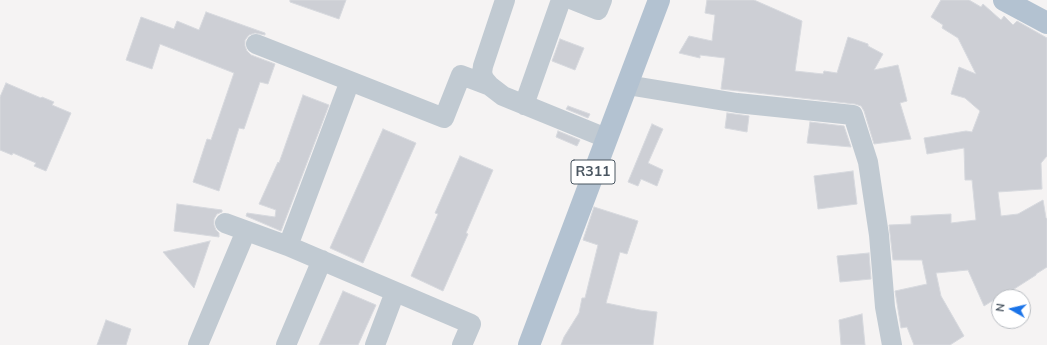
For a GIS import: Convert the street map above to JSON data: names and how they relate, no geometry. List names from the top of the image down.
{
  "streets": {
    "main road": ["R311"]
  },
  "north": "left"
}
